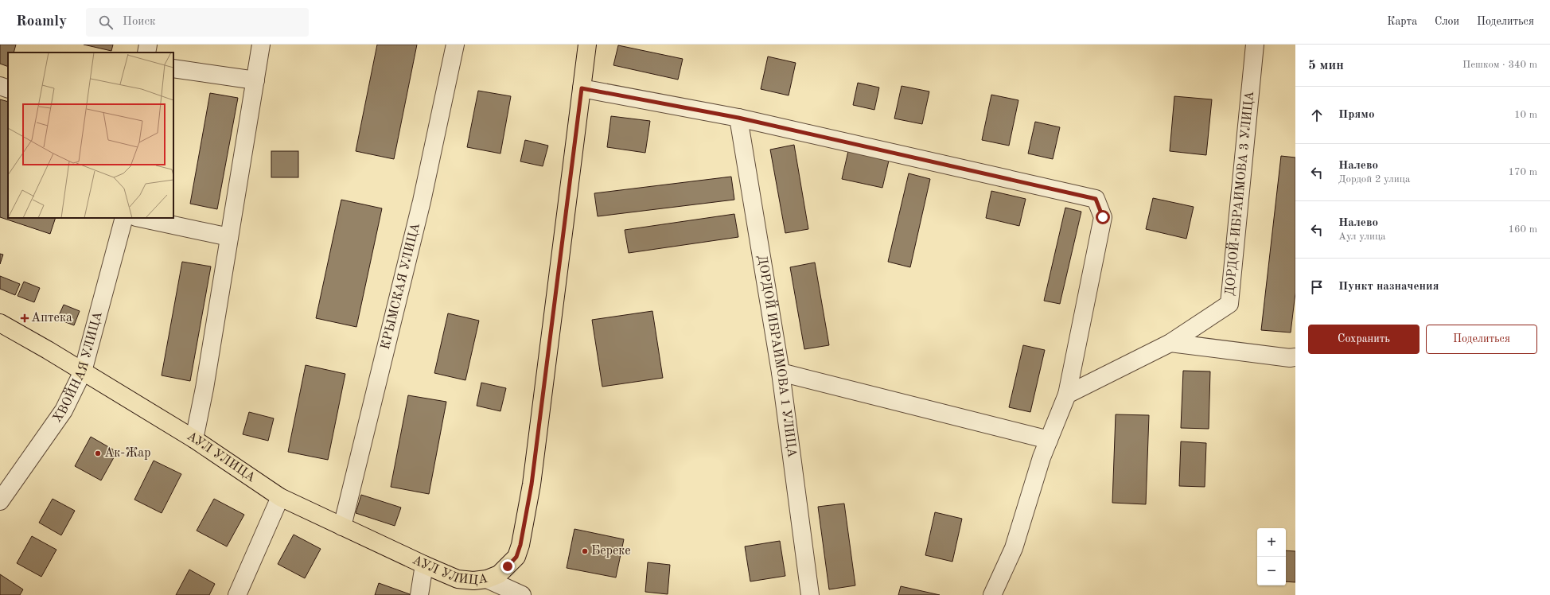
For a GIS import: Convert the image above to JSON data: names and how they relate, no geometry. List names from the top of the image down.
{
  "streets": {
    "main road": ["АУЛ УЛИЦА"],
    "street": [
      "ДОРДОЙ-ИБРАИМОВА 3 УЛИЦА",
      "КРЫМСКАЯ УЛИЦА",
      "ДОРДОЙ ИБРАИМОВА 1 УЛИЦА",
      "ХВОЙНАЯ УЛИЦА"
    ]
  },
  "crossings": [
    ["КРЫМСКАЯ УЛИЦА", "АУЛ УЛИЦА"],
    ["ХВОЙНАЯ УЛИЦА", "АУЛ УЛИЦА"]
  ],
  "places": {
    "health": ["Аптека"],
    "other": ["Ак-Жар", "Береке"]
  },
  "page": {
    "header": "Roamly",
    "search": "Поиск",
    "nav": ["Карта", "Слои", "Поделиться"],
    "heading": ["5 мин", "Пешком · 340 m"],
    "list": [
      ["Прямо", "10 m"],
      ["Налево", "Дордой 2 улица", "170 m"],
      ["Налево", "Аул улица", "160 m"],
      "Пункт назначения"
    ],
    "buttons": ["Сохранить", "Поделиться"],
    "map_buttons": ["+", "−"]
  }
}
